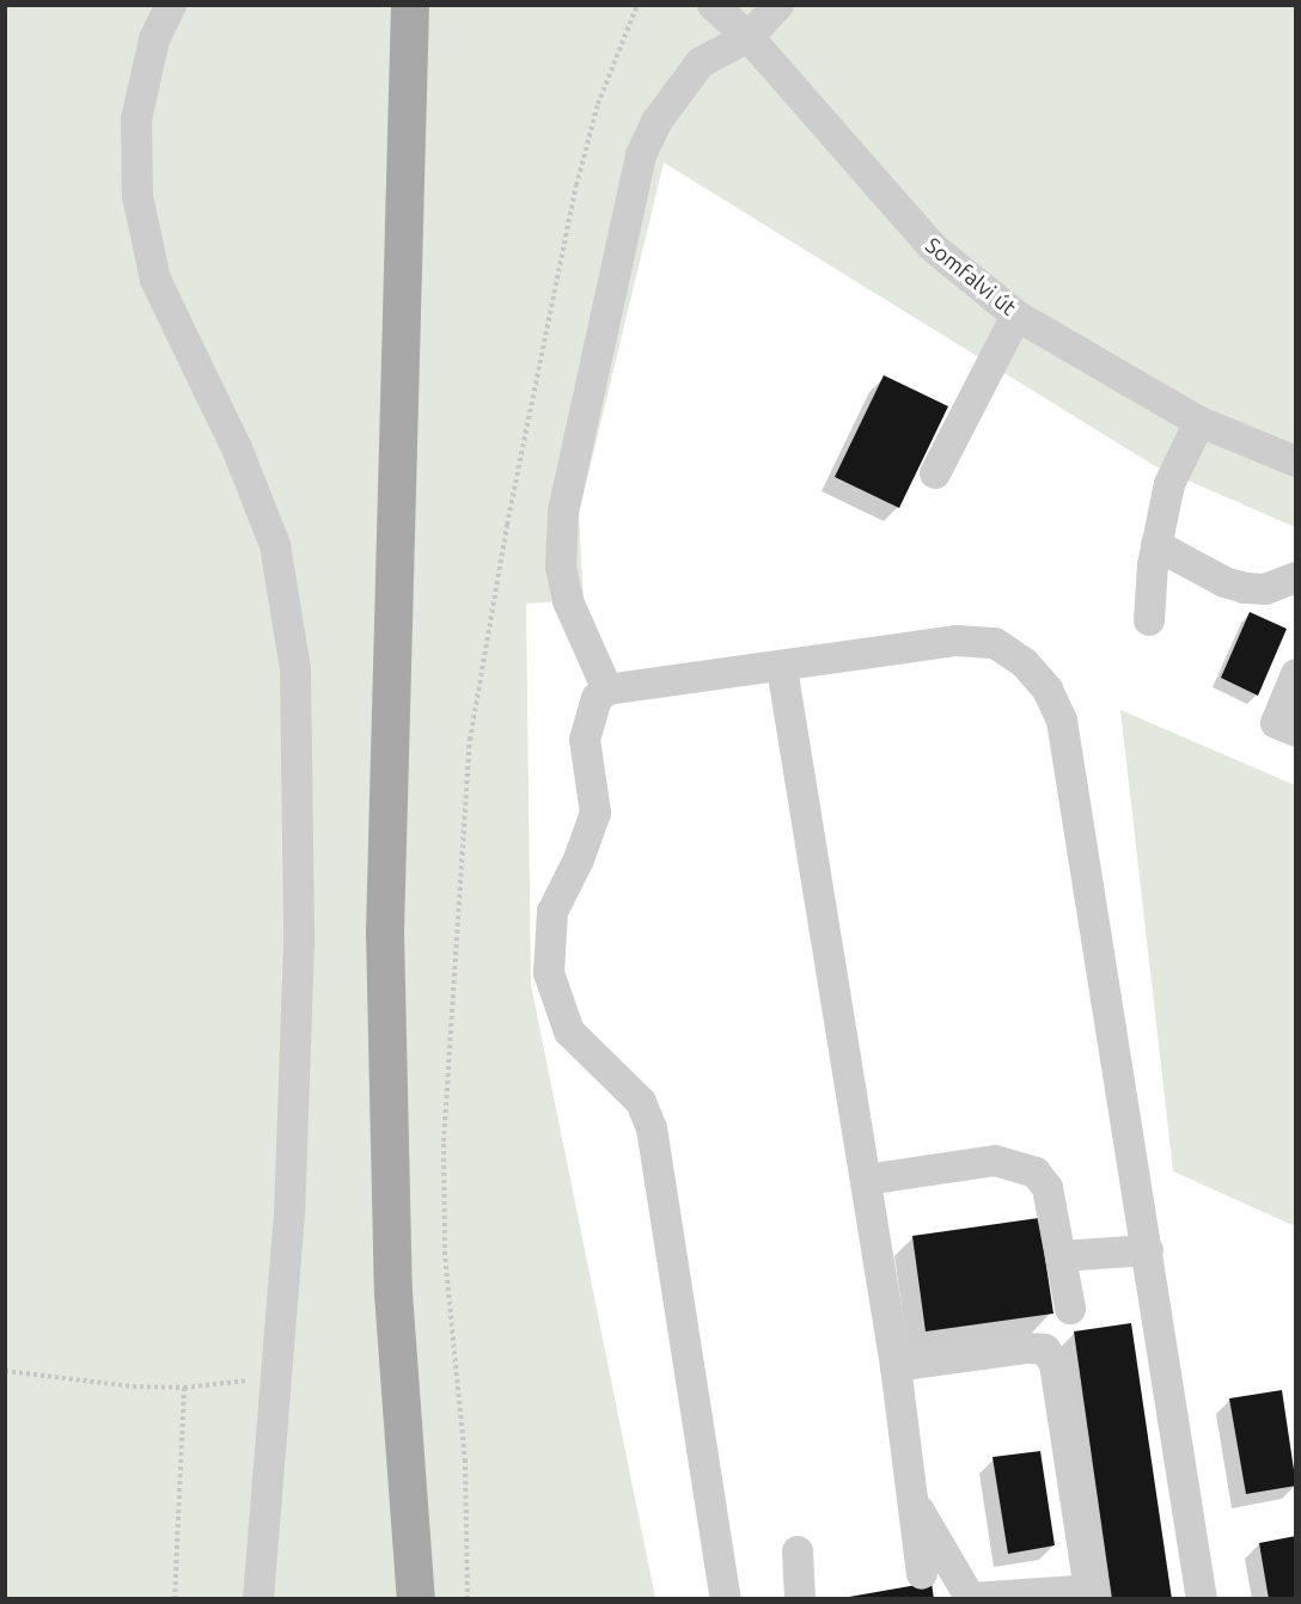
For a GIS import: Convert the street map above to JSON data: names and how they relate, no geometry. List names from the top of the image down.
{
  "streets": {
    "street": ["Somfalvi út"]
  }
}
